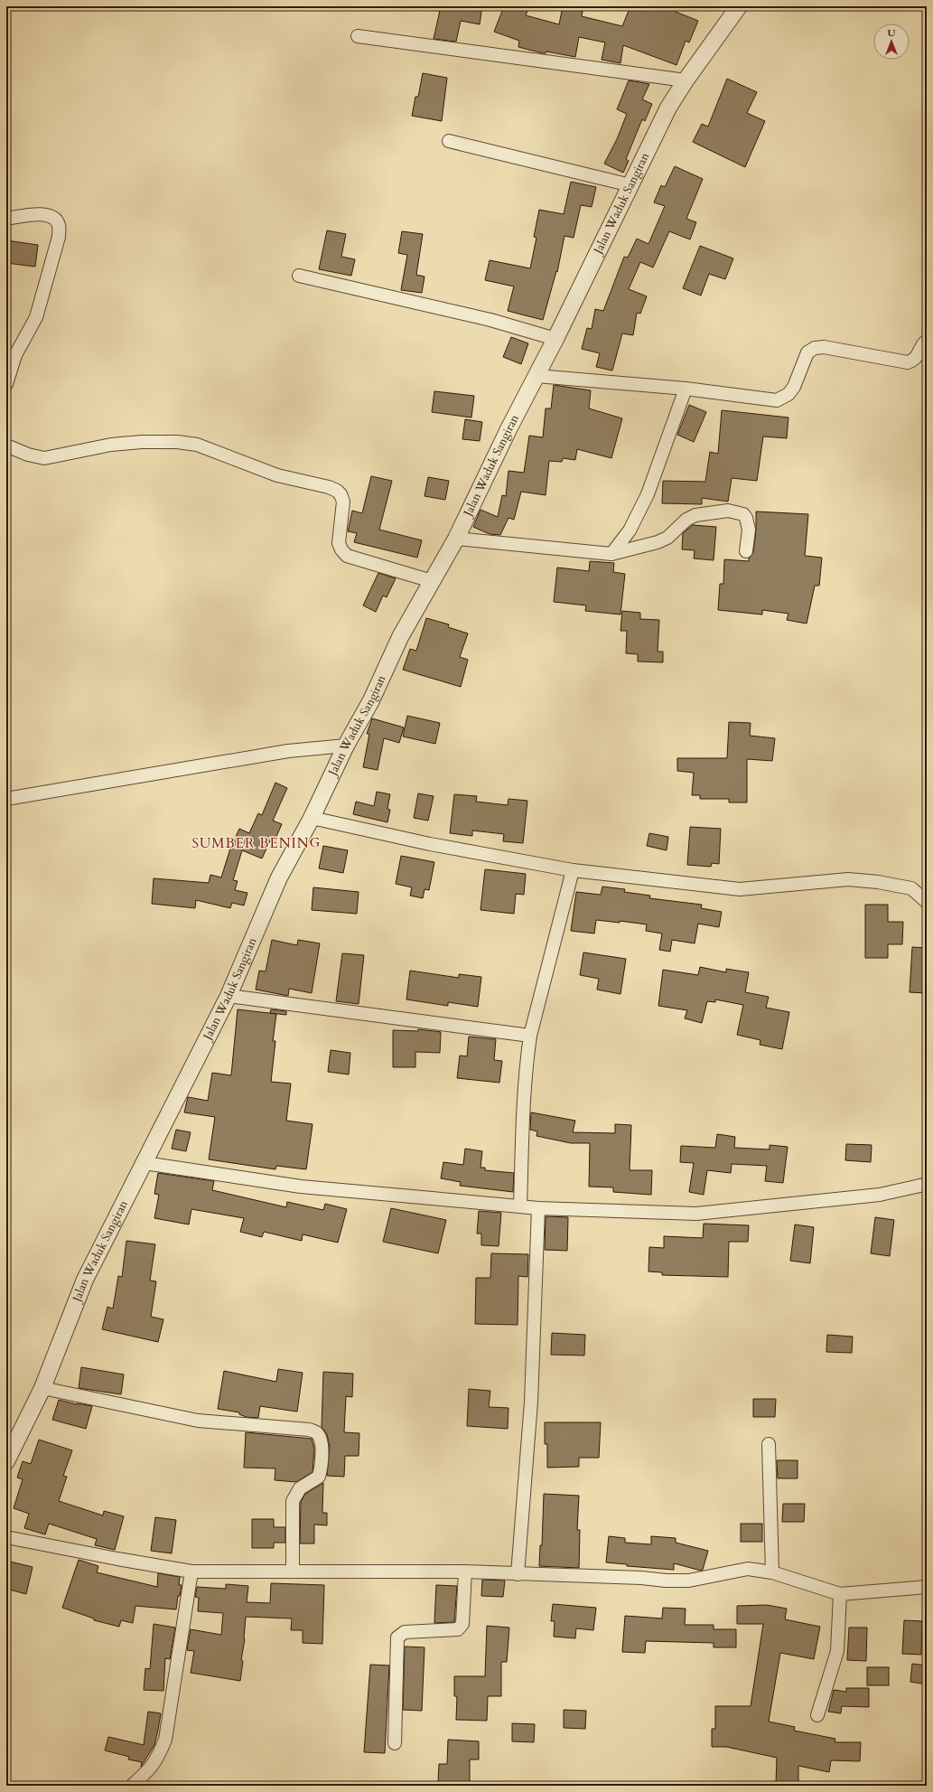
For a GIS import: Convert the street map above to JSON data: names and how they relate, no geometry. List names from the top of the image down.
{
  "streets": {
    "street": ["Jalan Waduk Sangiran"]
  },
  "districts": ["SUMBER BENING"],
  "north": "top"
}
